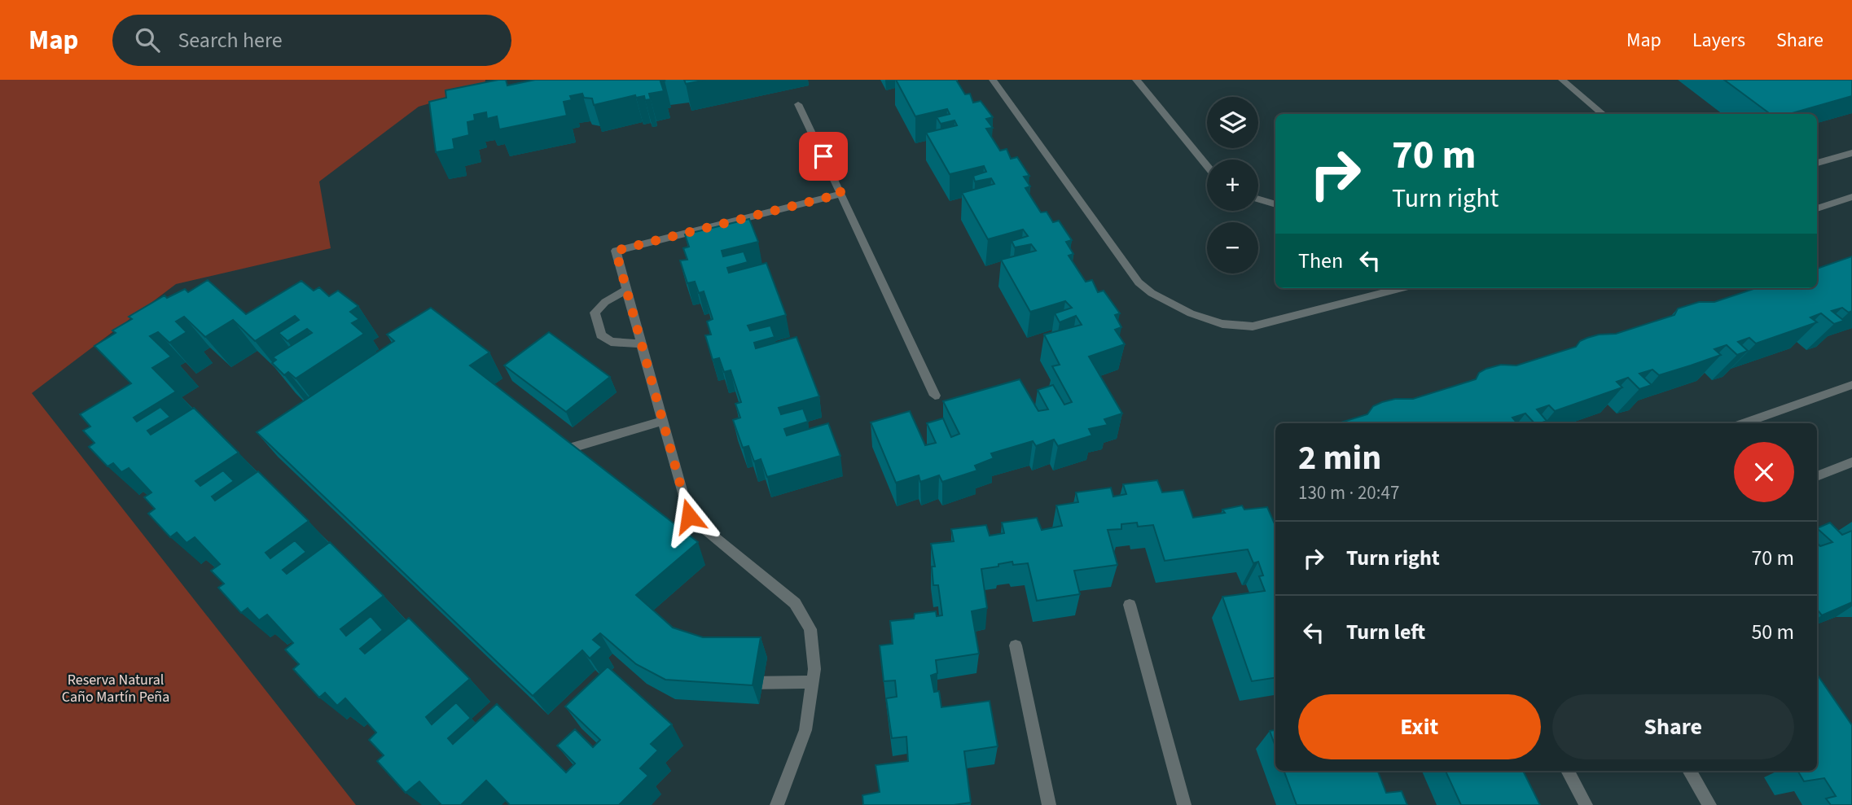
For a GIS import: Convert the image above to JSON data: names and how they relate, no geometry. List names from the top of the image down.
{
  "parks": ["Reserva Natural Caño Martín Peña"],
  "page": {
    "header": "Map",
    "search": "Search here",
    "nav": ["Map", "Layers", "Share"],
    "map_buttons": ["+", "−"],
    "turn": ["70 m", "Turn right"],
    "then": "Then",
    "heading": ["2 min", "130 m · 20:47"],
    "list": [
      {
        "name": "Turn right",
        "value": "70 m"
      },
      {
        "name": "Turn left",
        "value": "50 m"
      }
    ],
    "buttons": ["Exit", "Share"]
  }
}
